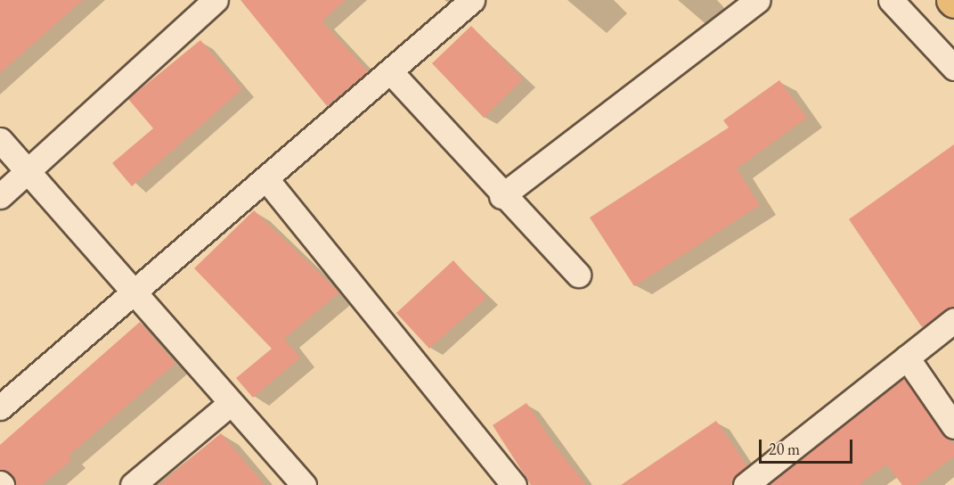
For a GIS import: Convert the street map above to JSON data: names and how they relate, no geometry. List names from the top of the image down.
{
  "scale_bar": "20 m"
}
